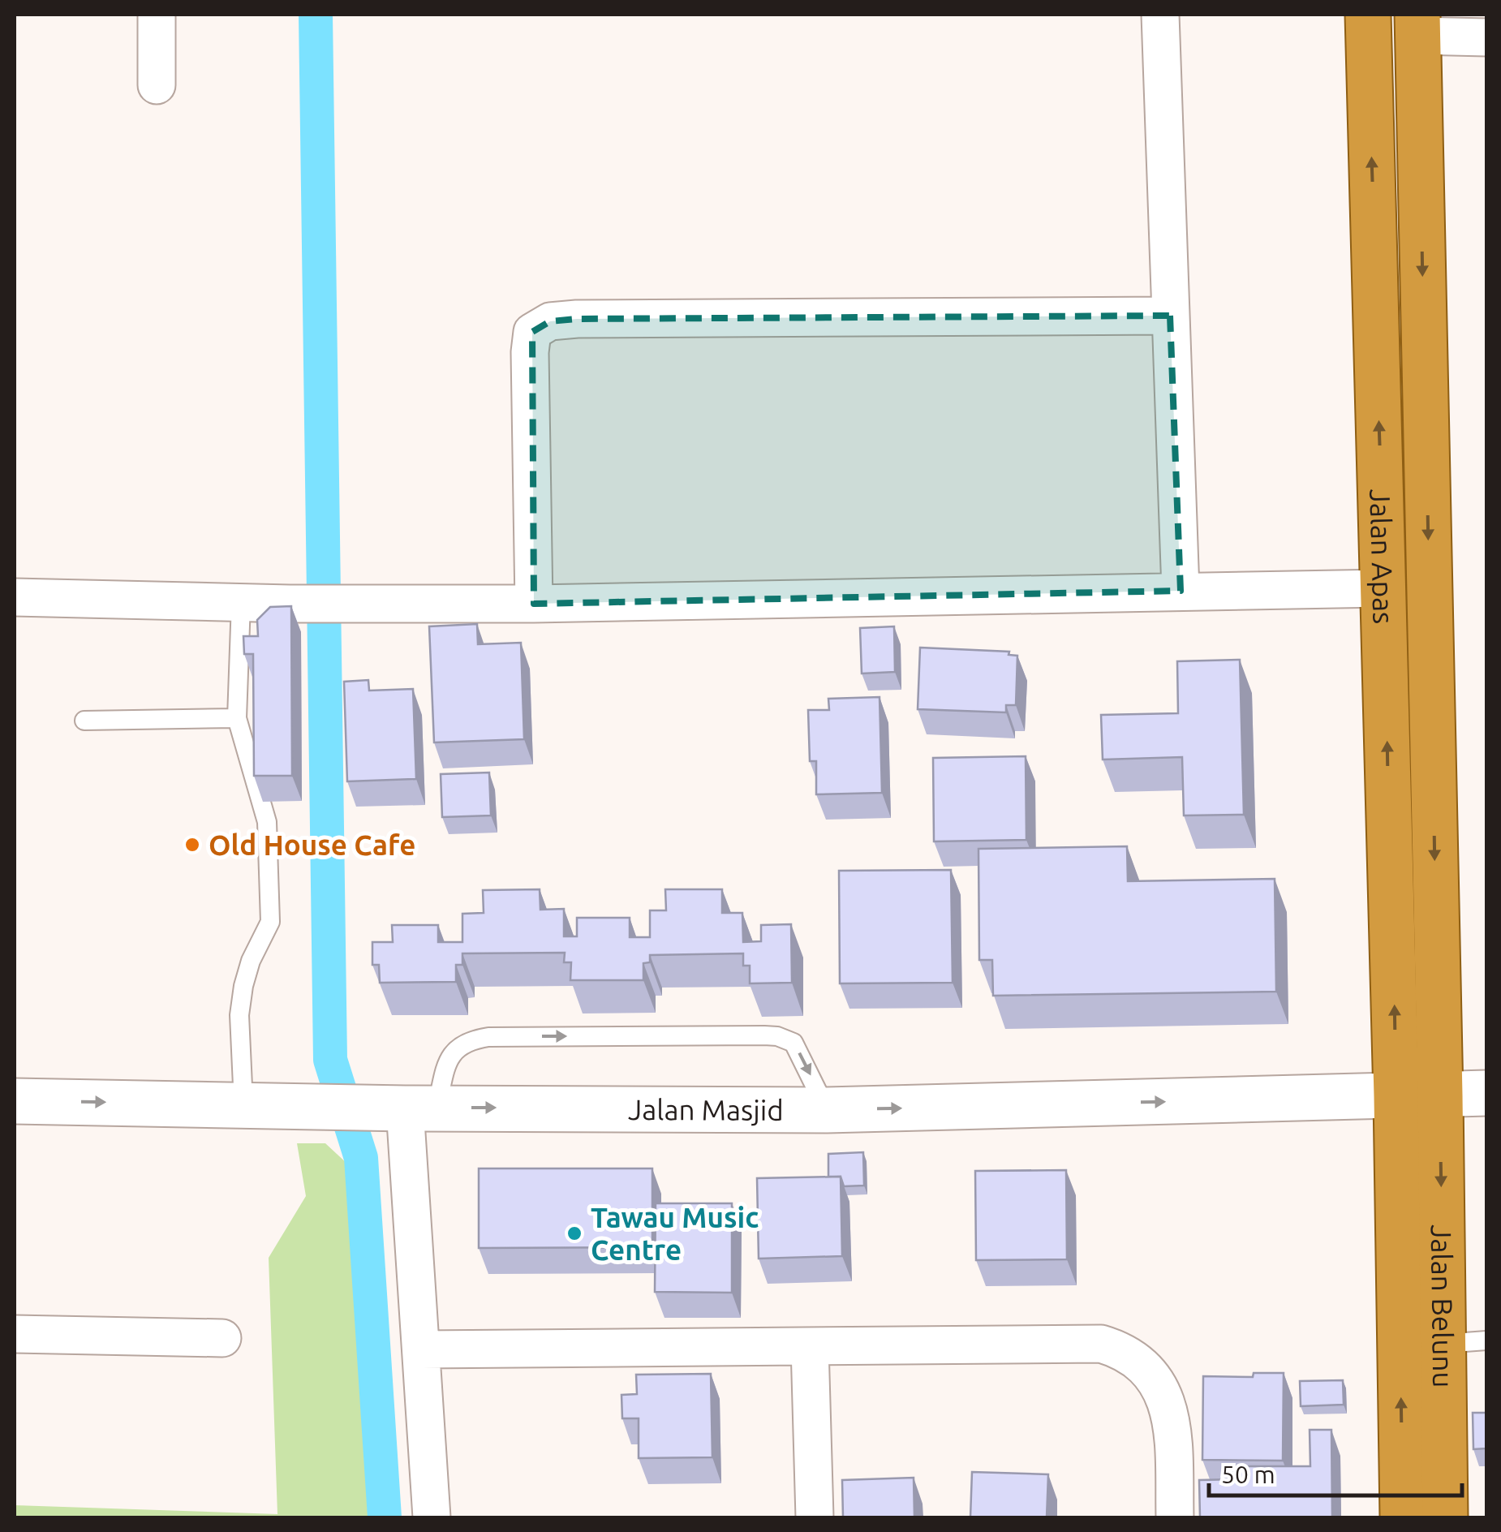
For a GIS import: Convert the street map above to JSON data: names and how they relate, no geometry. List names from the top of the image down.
{
  "streets": {
    "highway": ["Jalan Apas", "Jalan Belunu"],
    "street": ["Jalan Masjid"]
  },
  "crossings": [
    ["Jalan Apas", "Jalan Masjid"],
    ["Jalan Apas", "Jalan Belunu"],
    ["Jalan Masjid", "Jalan Belunu"]
  ],
  "places": ["Old House Cafe", "Tawau Music Centre"],
  "scale_bar": "50 m"
}
